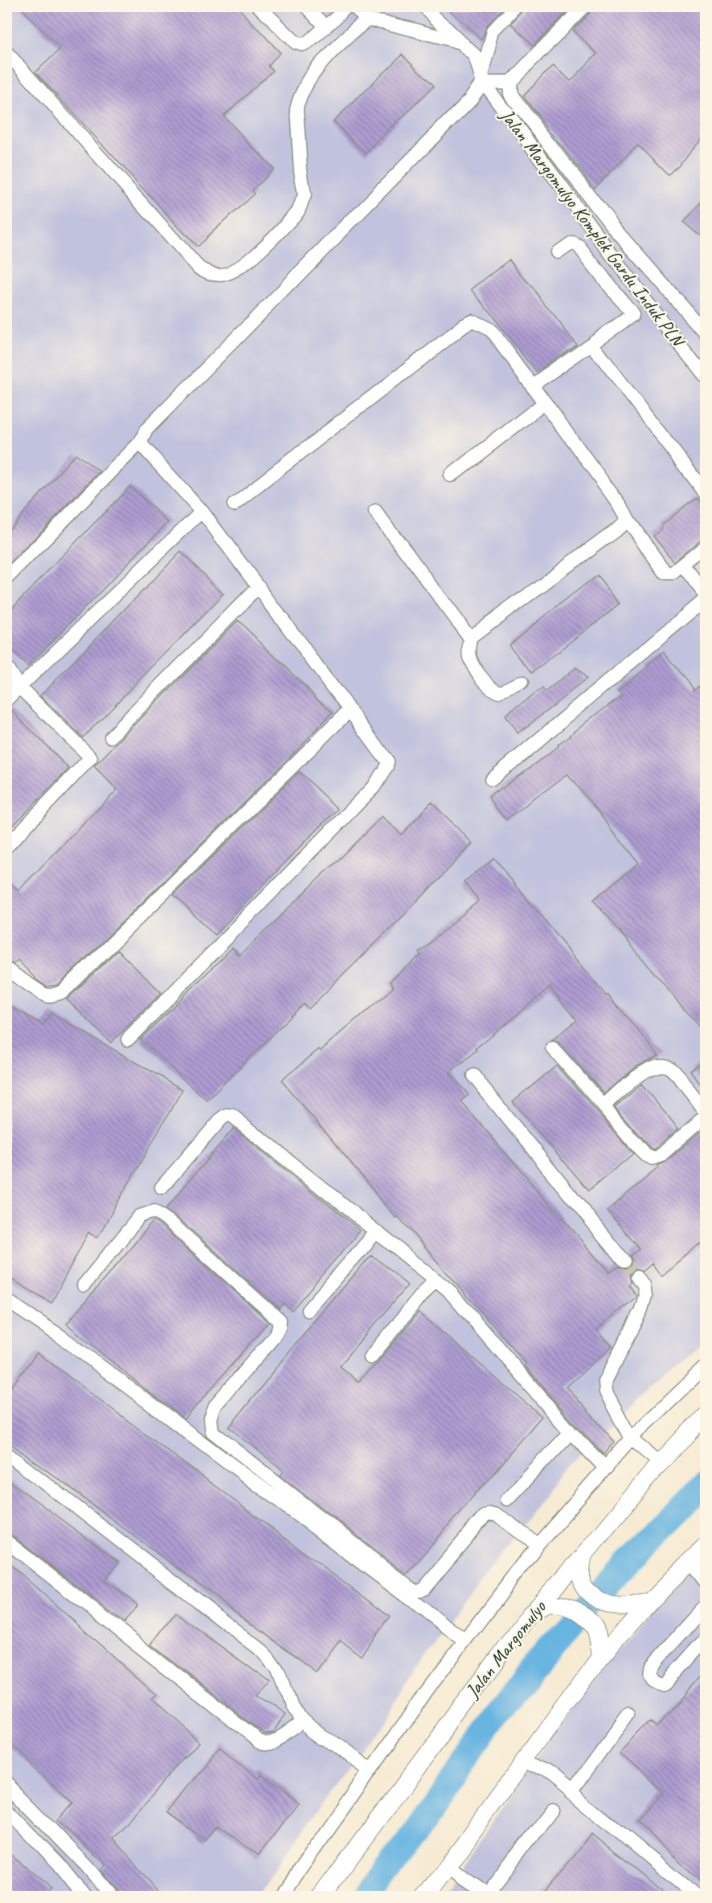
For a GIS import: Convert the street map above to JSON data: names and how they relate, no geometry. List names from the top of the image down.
{
  "streets": {
    "main road": ["Jalan Margomulyo"],
    "street": ["Jalan Margomulyo Komplek Gardu Induk PLN"]
  }
}
